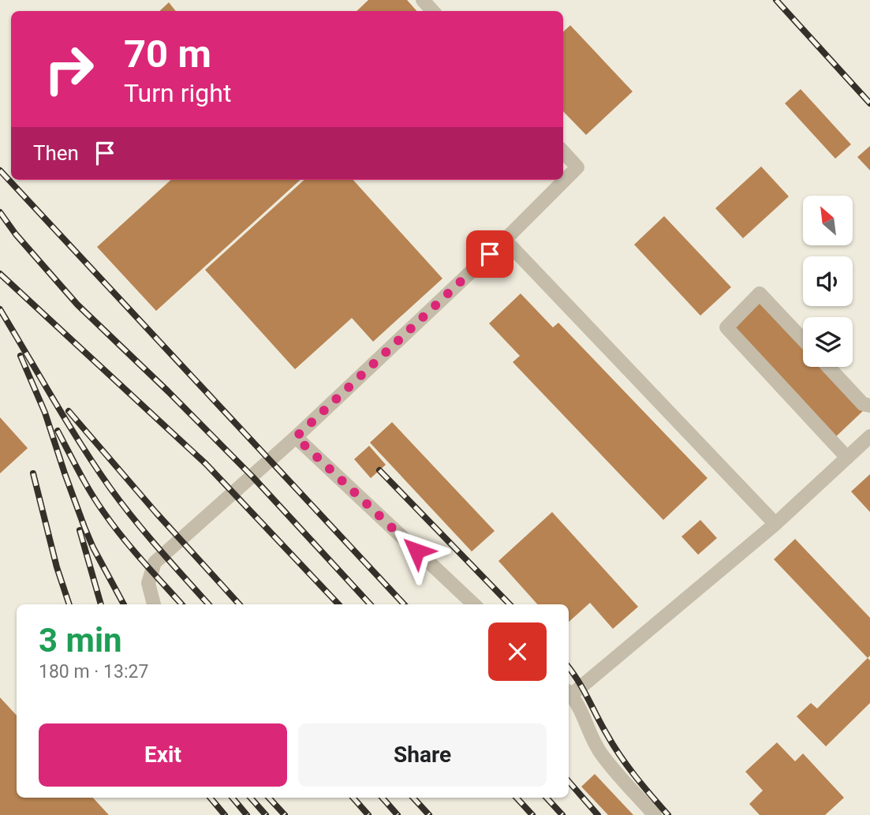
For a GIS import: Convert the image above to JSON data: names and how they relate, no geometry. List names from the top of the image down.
{
  "north": "top left",
  "page": {
    "turn": ["70 m", "Turn right"],
    "then": "Then",
    "heading": ["3 min", "180 m · 13:27"],
    "buttons": ["Exit", "Share"]
  }
}
